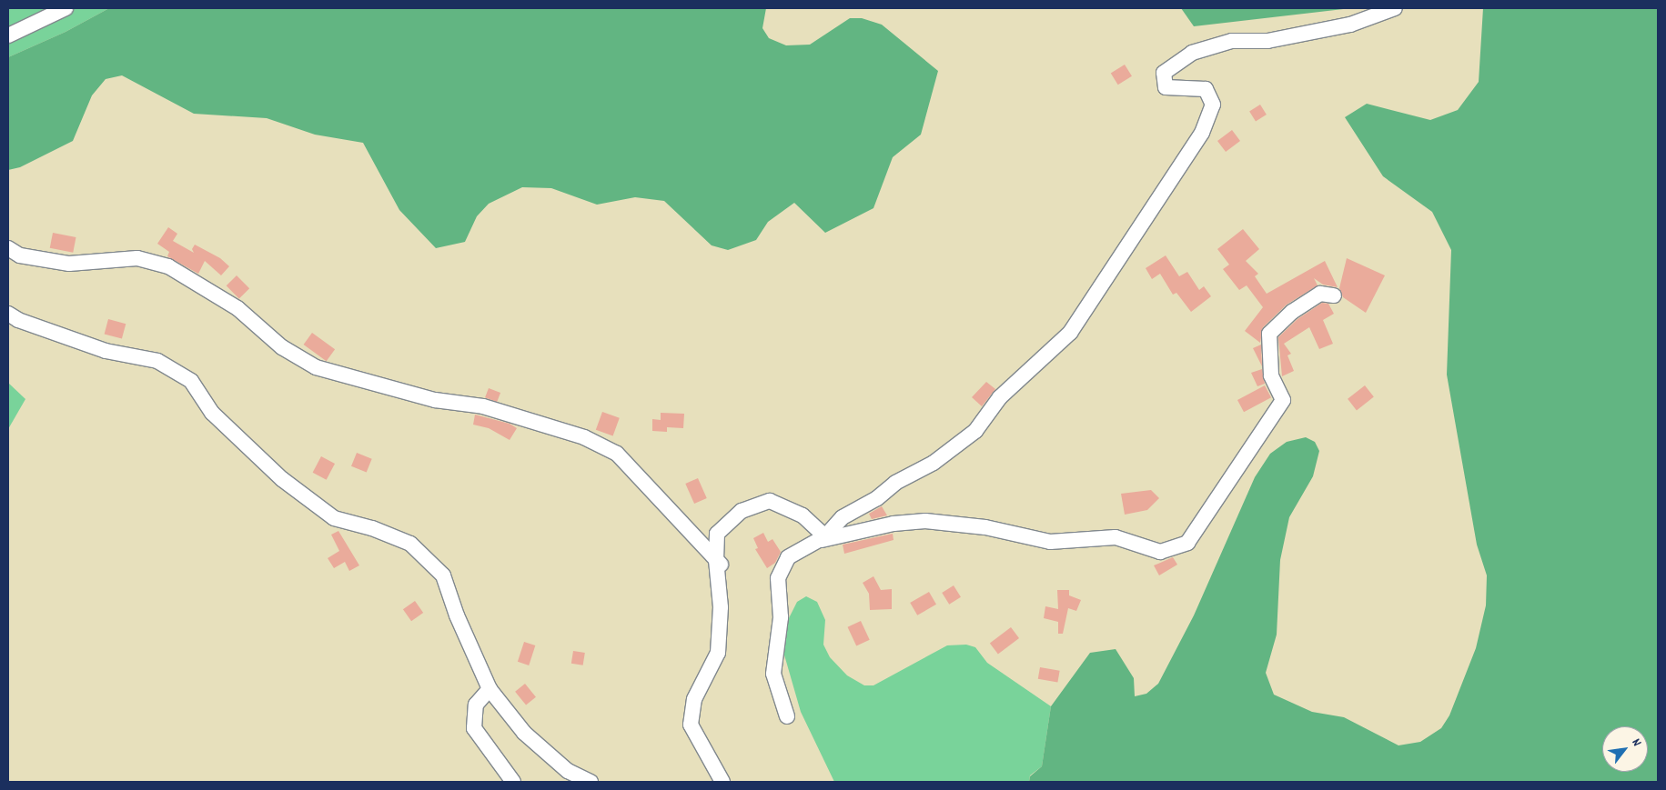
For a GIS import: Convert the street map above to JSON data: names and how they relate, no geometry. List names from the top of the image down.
{
  "north": "top right"
}
